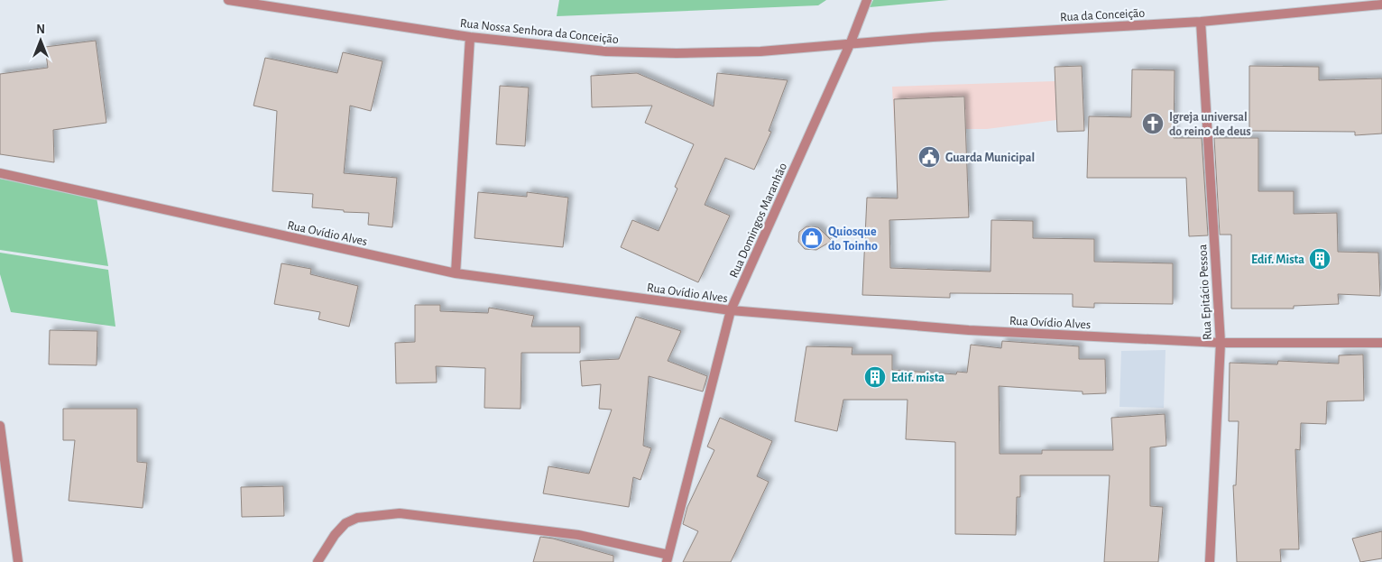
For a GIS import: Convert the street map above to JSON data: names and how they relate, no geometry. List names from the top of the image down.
{
  "streets": {
    "street": [
      "Rua da Conceição",
      "Rua Nossa Senhora da Conceição",
      "Rua Domingos Maranhão",
      "Rua Ovídio Alves",
      "Rua Epitácio Pessoa"
    ]
  },
  "crossings": [
    ["Rua da Conceição", "Rua Nossa Senhora da Conceição"],
    ["Rua da Conceição", "Rua Domingos Maranhão"],
    ["Rua da Conceição", "Rua Epitácio Pessoa"],
    ["Rua Nossa Senhora da Conceição", "Rua Domingos Maranhão"],
    ["Rua Domingos Maranhão", "Rua Ovídio Alves"],
    ["Rua Ovídio Alves", "Rua Epitácio Pessoa"]
  ],
  "places": {
    "church": ["Igreja universal do reino de deus"],
    "public building": ["Guarda Municipal"],
    "shop": ["Quiosque do Toinho"],
    "building": ["Edif. Mista", "Edif. mista"]
  },
  "north": "top"
}
